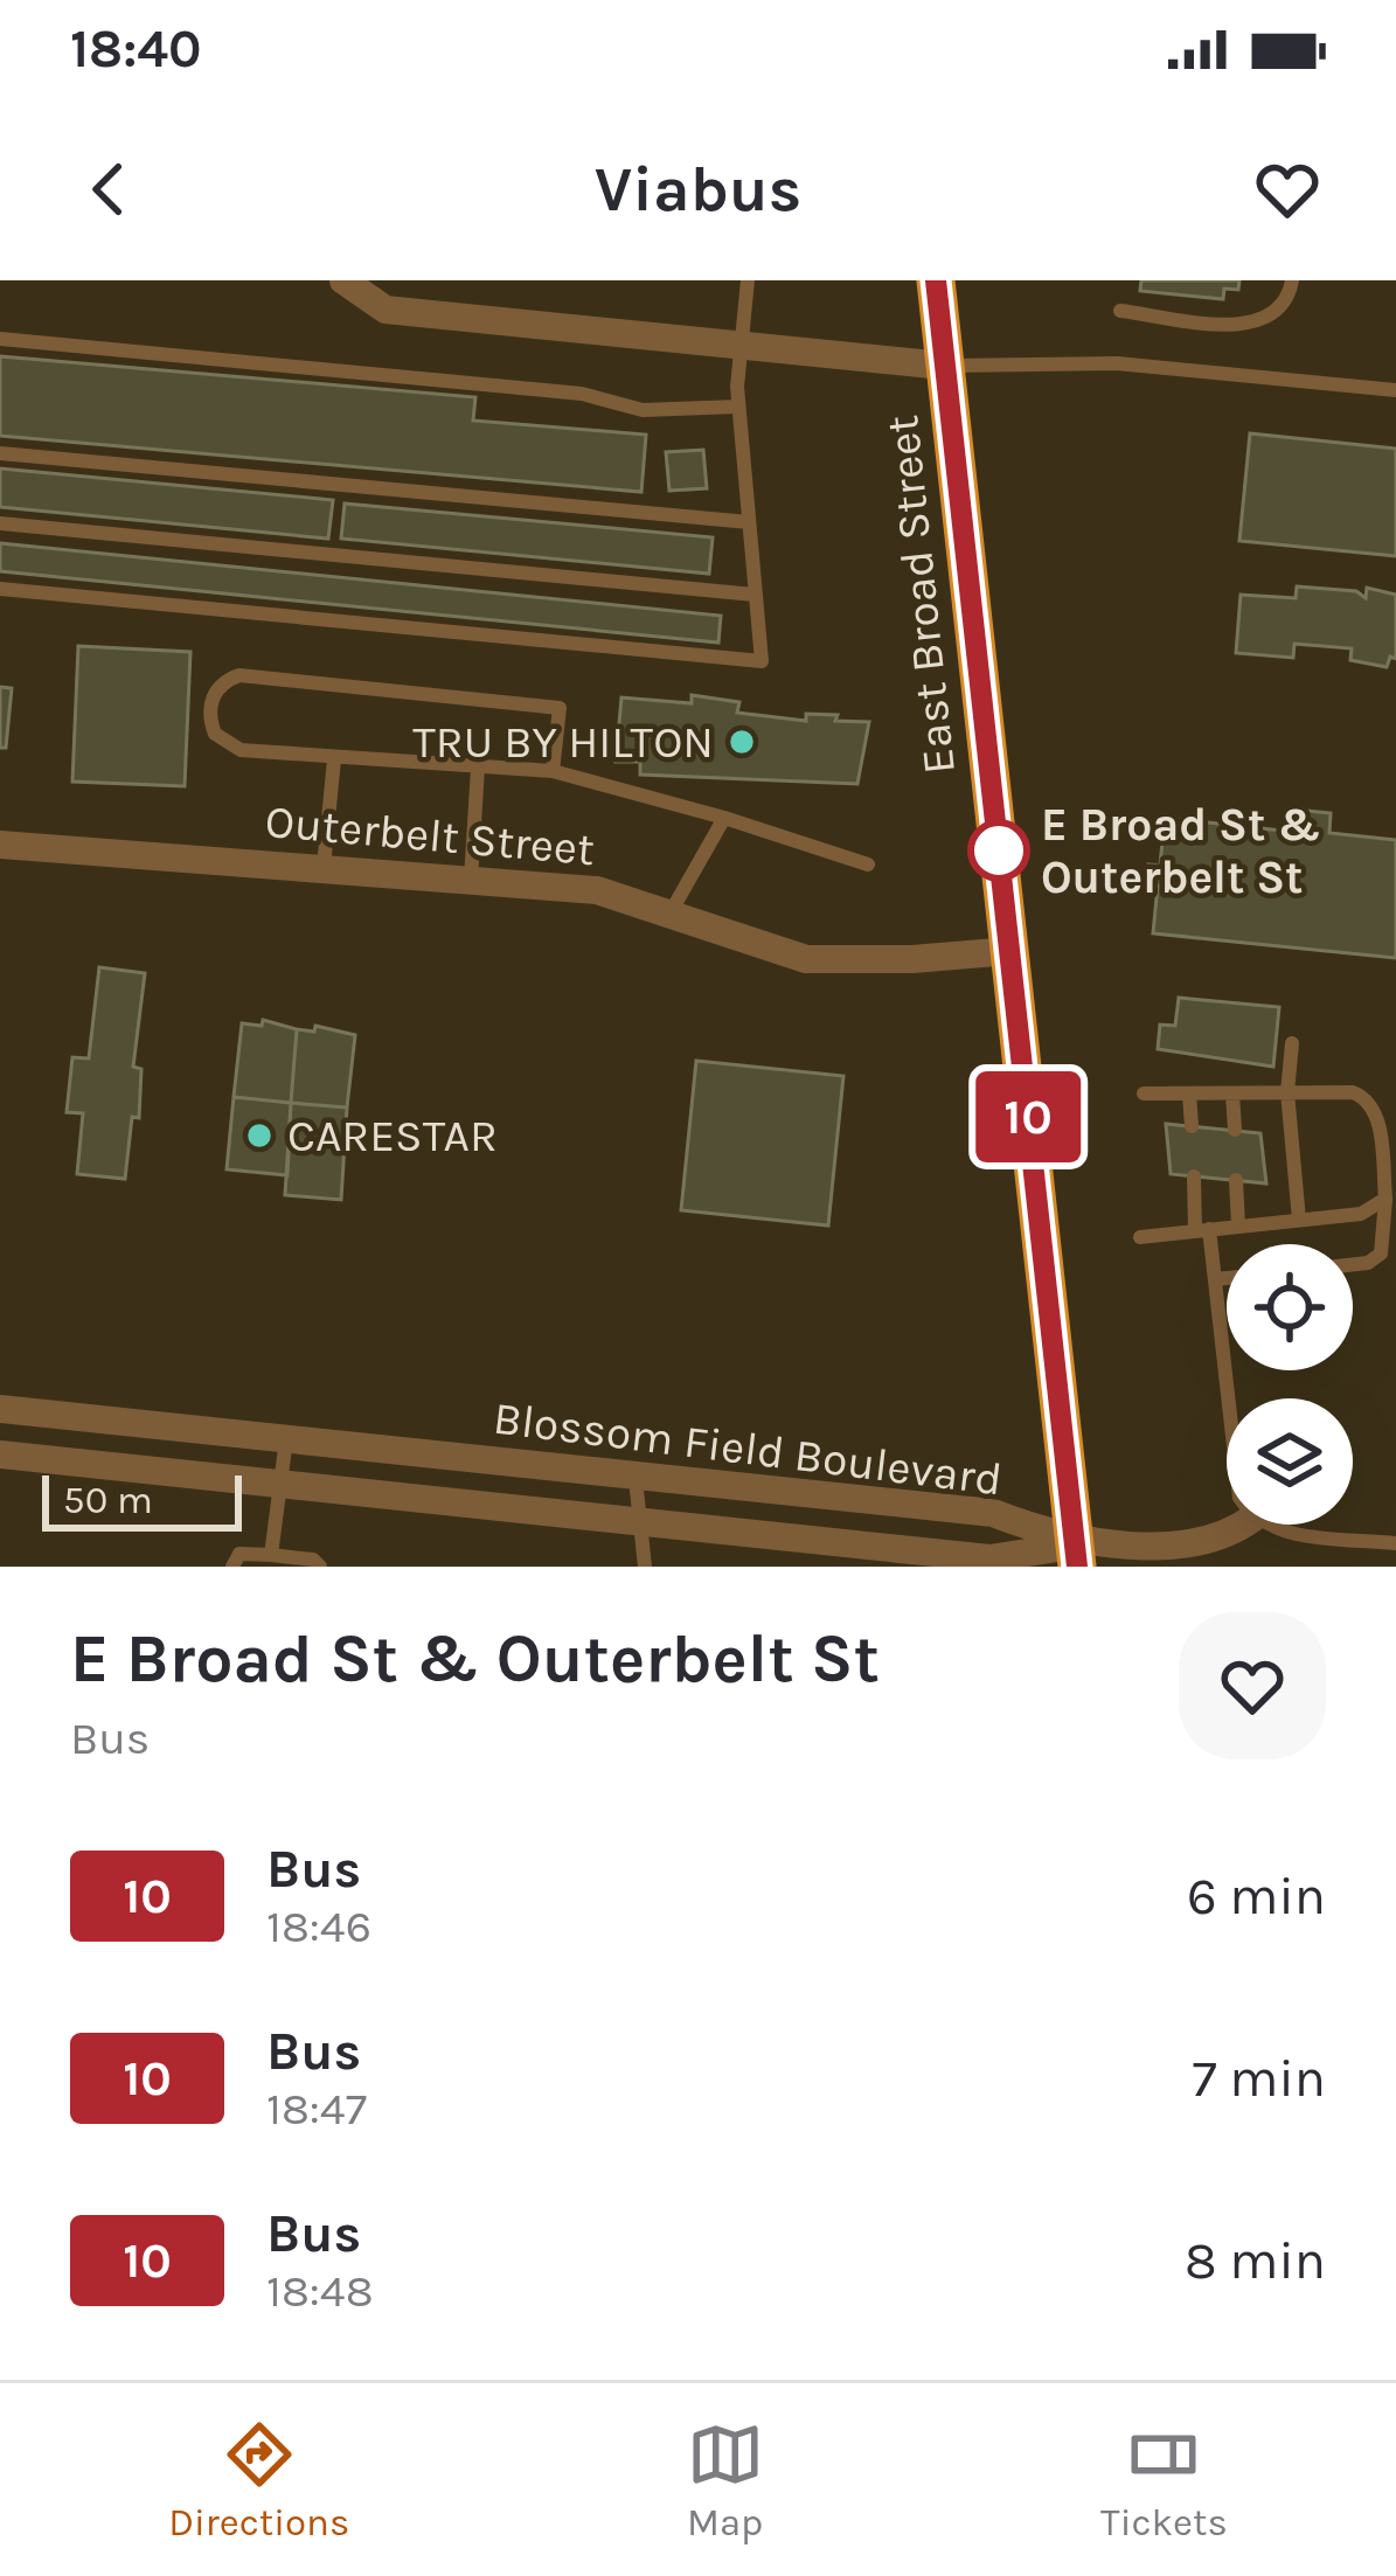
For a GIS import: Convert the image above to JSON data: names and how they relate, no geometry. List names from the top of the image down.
{
  "streets": {
    "highway": ["East Broad Street"],
    "street": ["Outerbelt Street", "Blossom Field Boulevard"]
  },
  "crossings": [
    ["East Broad Street", "Outerbelt Street"],
    ["East Broad Street", "Blossom Field Boulevard"]
  ],
  "places": ["TRU BY HILTON", "E Broad St & Outerbelt St", "CARESTAR"],
  "lines": ["bus line 10"],
  "scale_bar": "50 m",
  "page": {
    "status": "18:40",
    "header": "Viabus",
    "on_map": "10",
    "scale": "50 m",
    "heading": ["E Broad St & Outerbelt St", "Bus"],
    "list": [
      {
        "mark": "10",
        "name": "Bus",
        "note": "18:46",
        "value": "6 min"
      },
      {
        "mark": "10",
        "name": "Bus",
        "note": "18:47",
        "value": "7 min"
      },
      {
        "mark": "10",
        "name": "Bus",
        "note": "18:48",
        "value": "8 min"
      }
    ],
    "tabs": ["Directions", "Map", "Tickets"]
  }
}
